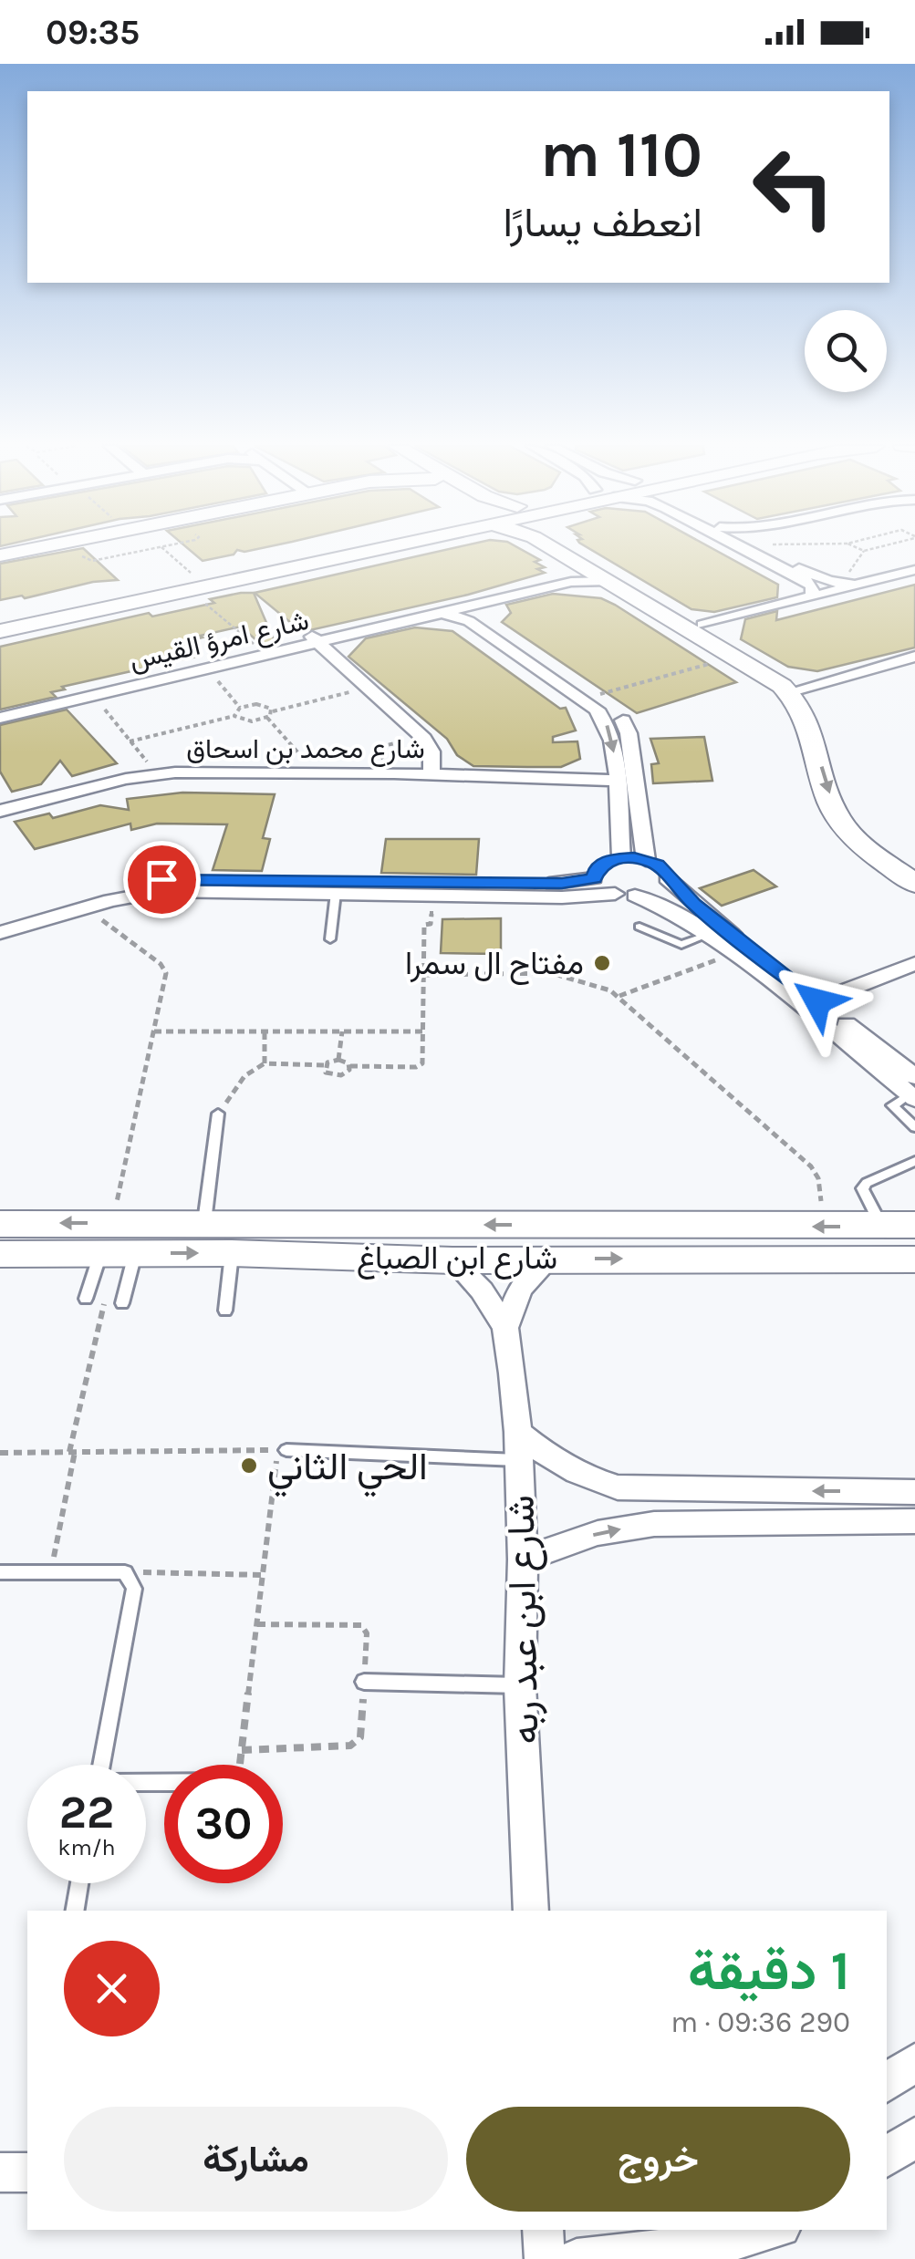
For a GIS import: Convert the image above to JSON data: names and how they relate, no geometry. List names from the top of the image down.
{
  "streets": {
    "street": [
      "شارع امرؤ القيس",
      "شارع محمد بن اسحاق",
      "شارع ابن الصباغ",
      "شارع ابن عبد ربه"
    ]
  },
  "crossings": [
    ["شارع ابن الصباغ", "شارع ابن عبد ربه"]
  ],
  "places": ["مفتاح ال سمرا", "الحي الثاني"],
  "page": {
    "status": "09:35",
    "turn": ["110 m", "انعطف يسارًا"],
    "speed": "22 km/h",
    "limit": "30",
    "heading": ["1 دقيقة", "290 m · 09:36"],
    "buttons": ["خروج", "مشاركة"]
  }
}
